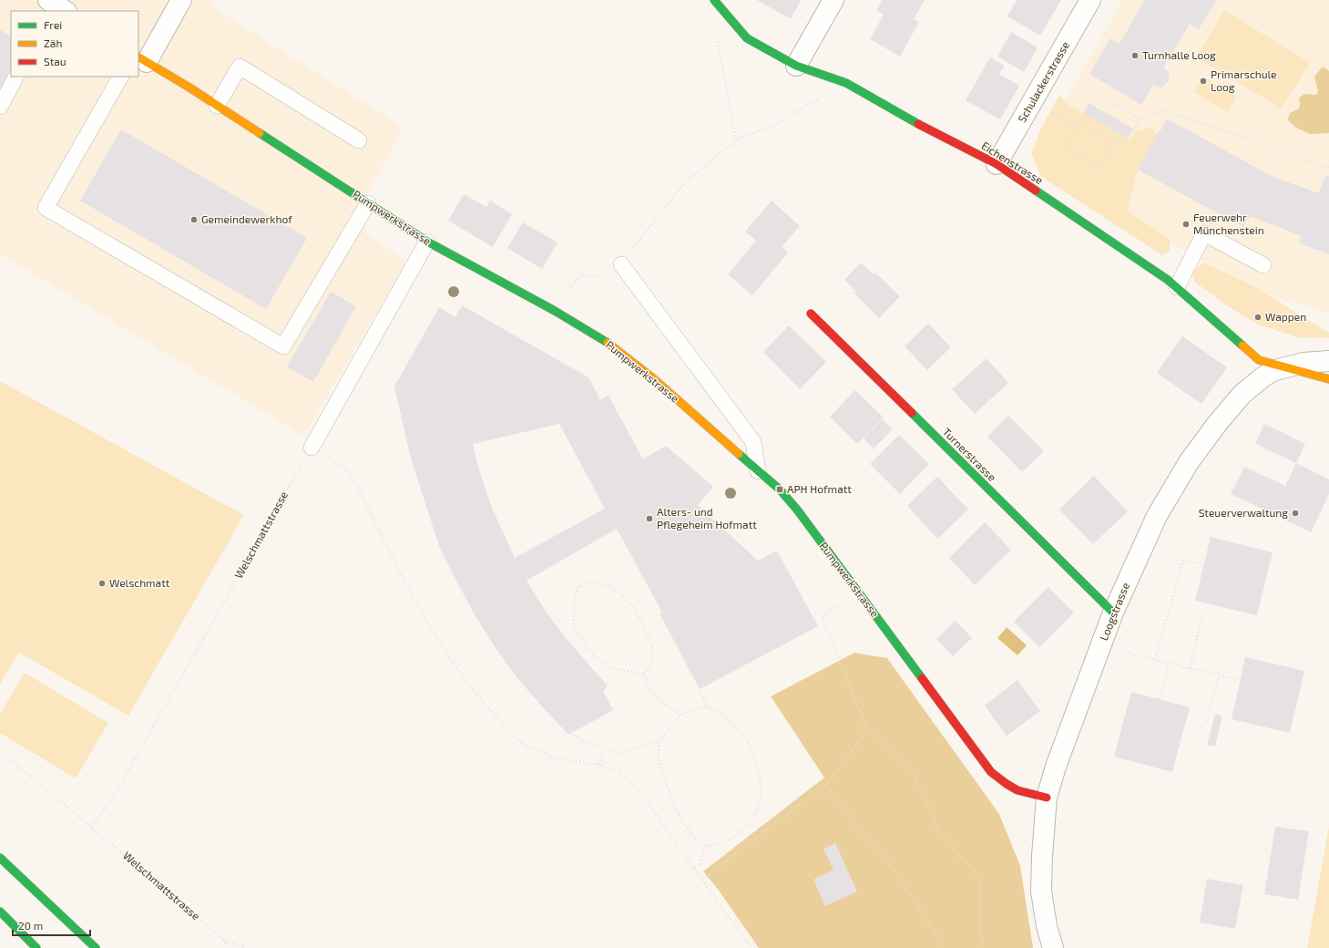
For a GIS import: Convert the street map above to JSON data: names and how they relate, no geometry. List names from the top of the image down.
{
  "streets": {
    "main road": ["Eichenstrasse", "Pumpwerkstrasse", "Turnerstrasse"],
    "street": ["Schulackerstrasse", "Loogstrasse"],
    "path": ["Welschmattstrasse"]
  },
  "crossings": [
    ["Schulackerstrasse", "Eichenstrasse"],
    ["Eichenstrasse", "Loogstrasse"],
    ["Pumpwerkstrasse", "Loogstrasse"],
    ["Turnerstrasse", "Loogstrasse"]
  ],
  "places": {
    "other": [
      "Turnhalle Loog",
      "Primarschule Loog",
      "Gemeindewerkhof",
      "Feuerwehr Münchenstein",
      "Wappen",
      "Steuerverwaltung",
      "Alters- und Pflegeheim Hofmatt",
      "Welschmatt"
    ],
    "transit": ["APH Hofmatt"]
  },
  "legend": ["Frei", "Zäh", "Stau"],
  "scale_bar": "20 m"
}
